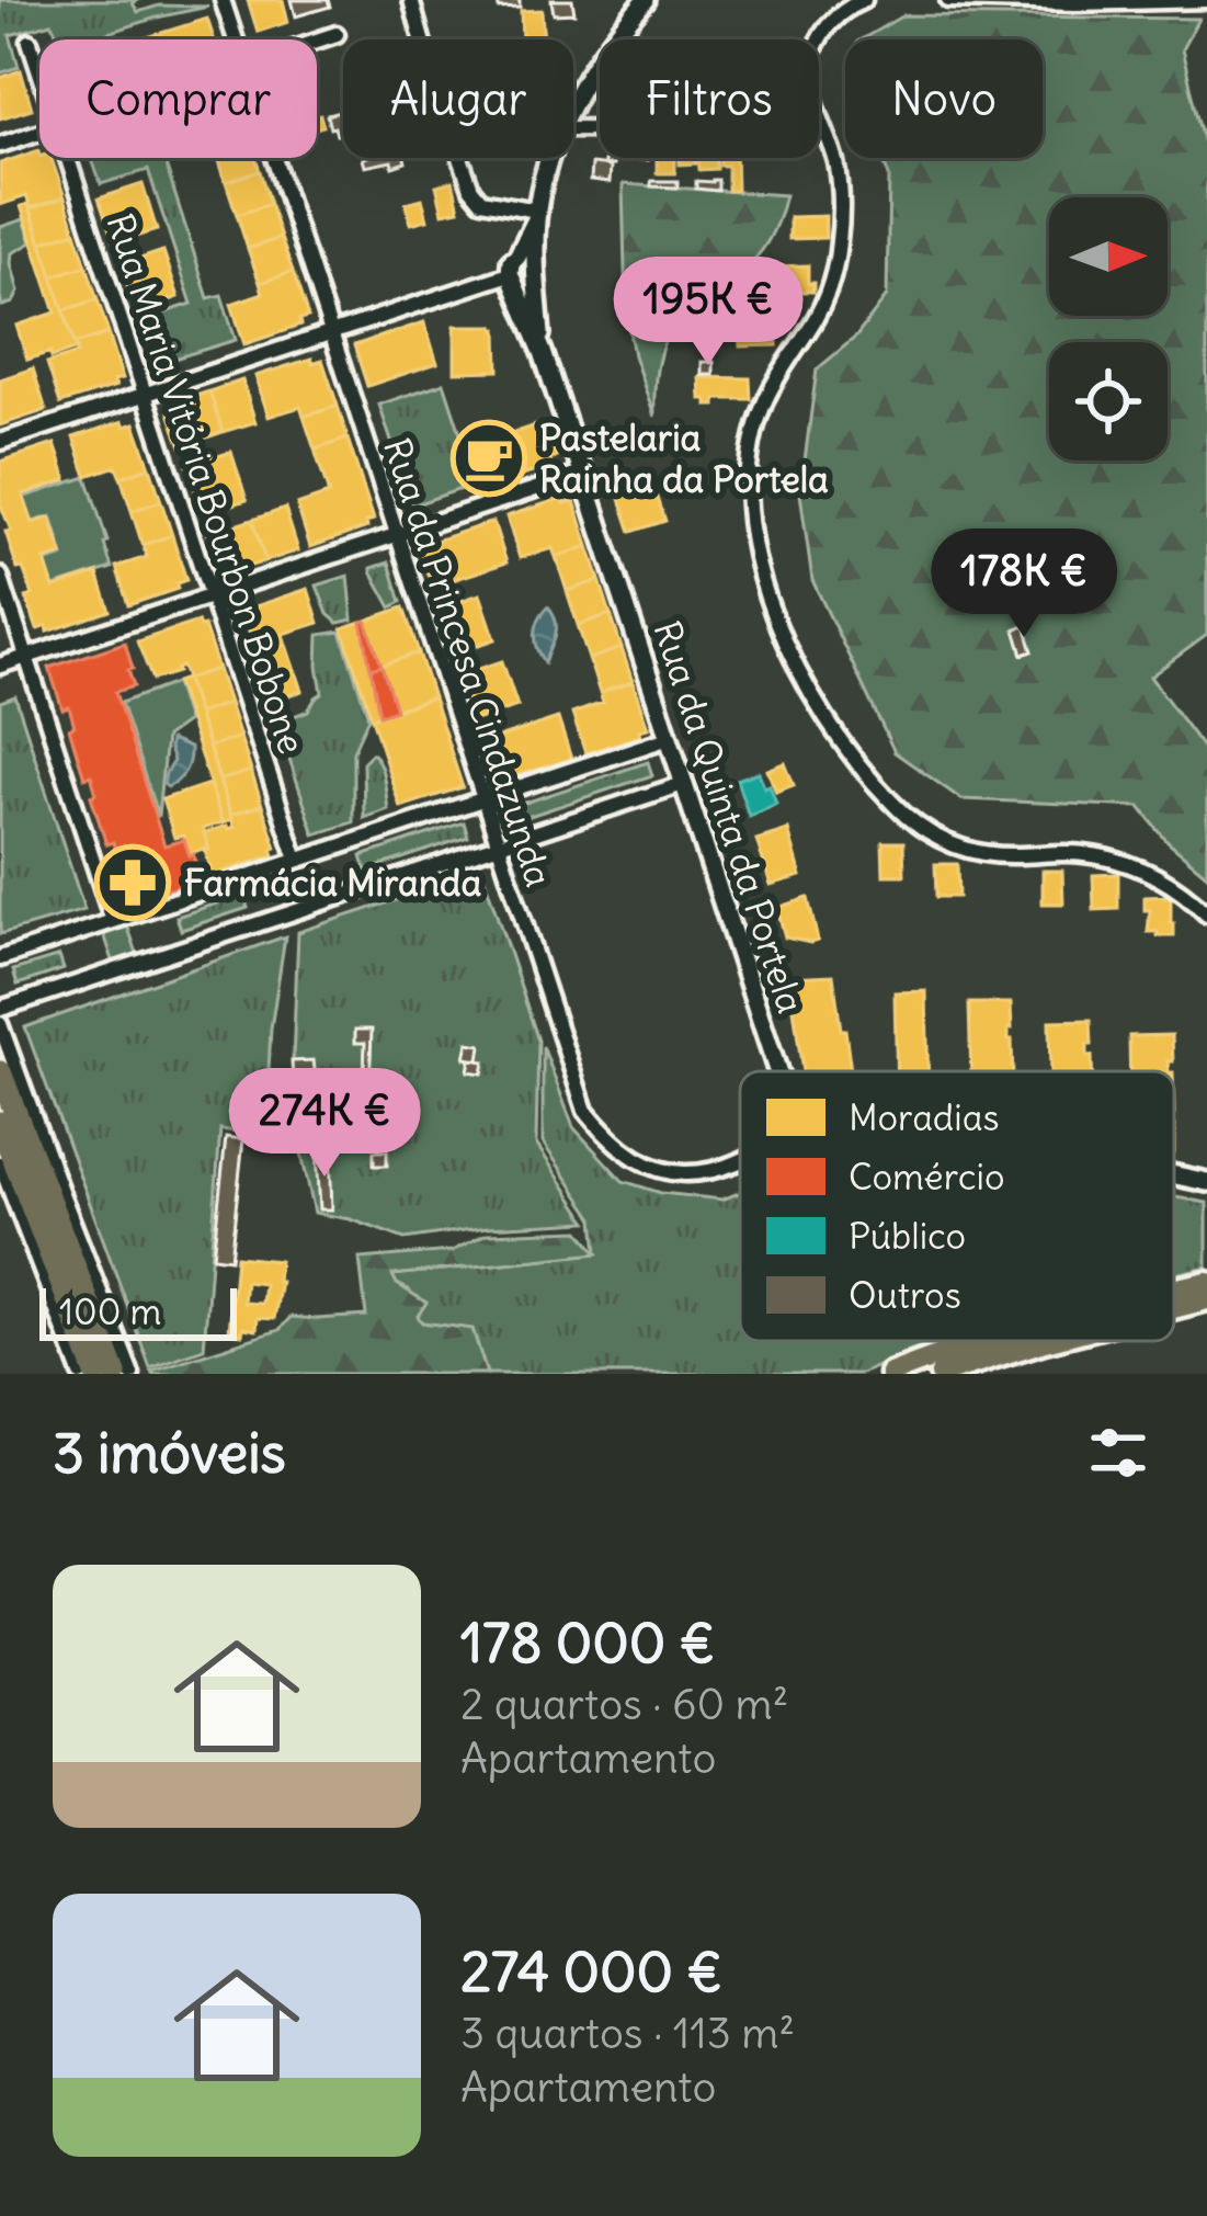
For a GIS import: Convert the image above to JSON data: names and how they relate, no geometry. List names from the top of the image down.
{
  "streets": {
    "street": ["Rua Maria Vitória Bourbon Bobone", "Rua da Princesa Cindazunda", "Rua da Quinta da Portela"]
  },
  "places": {
    "cafe": ["Pastelaria Rainha da Portela"],
    "pharmacy": ["Farmácia Miranda"]
  },
  "legend": [
    "Moradias",
    "Comércio",
    "Público",
    "Outros"
  ],
  "scale_bar": "100 m",
  "north": "right",
  "page": {
    "chip": [
      "Comprar",
      "Alugar",
      "Filtros",
      "Novo"
    ],
    "price": ["195K €", "178K €", "274K €"],
    "scale": "100 m",
    "heading": "3 imóveis",
    "list": [
      {
        "name": "178 000 €",
        "note": "2 quartos · 60 m² · Apartamento"
      },
      {
        "name": "274 000 €",
        "note": "3 quartos · 113 m² · Apartamento"
      }
    ]
  }
}
